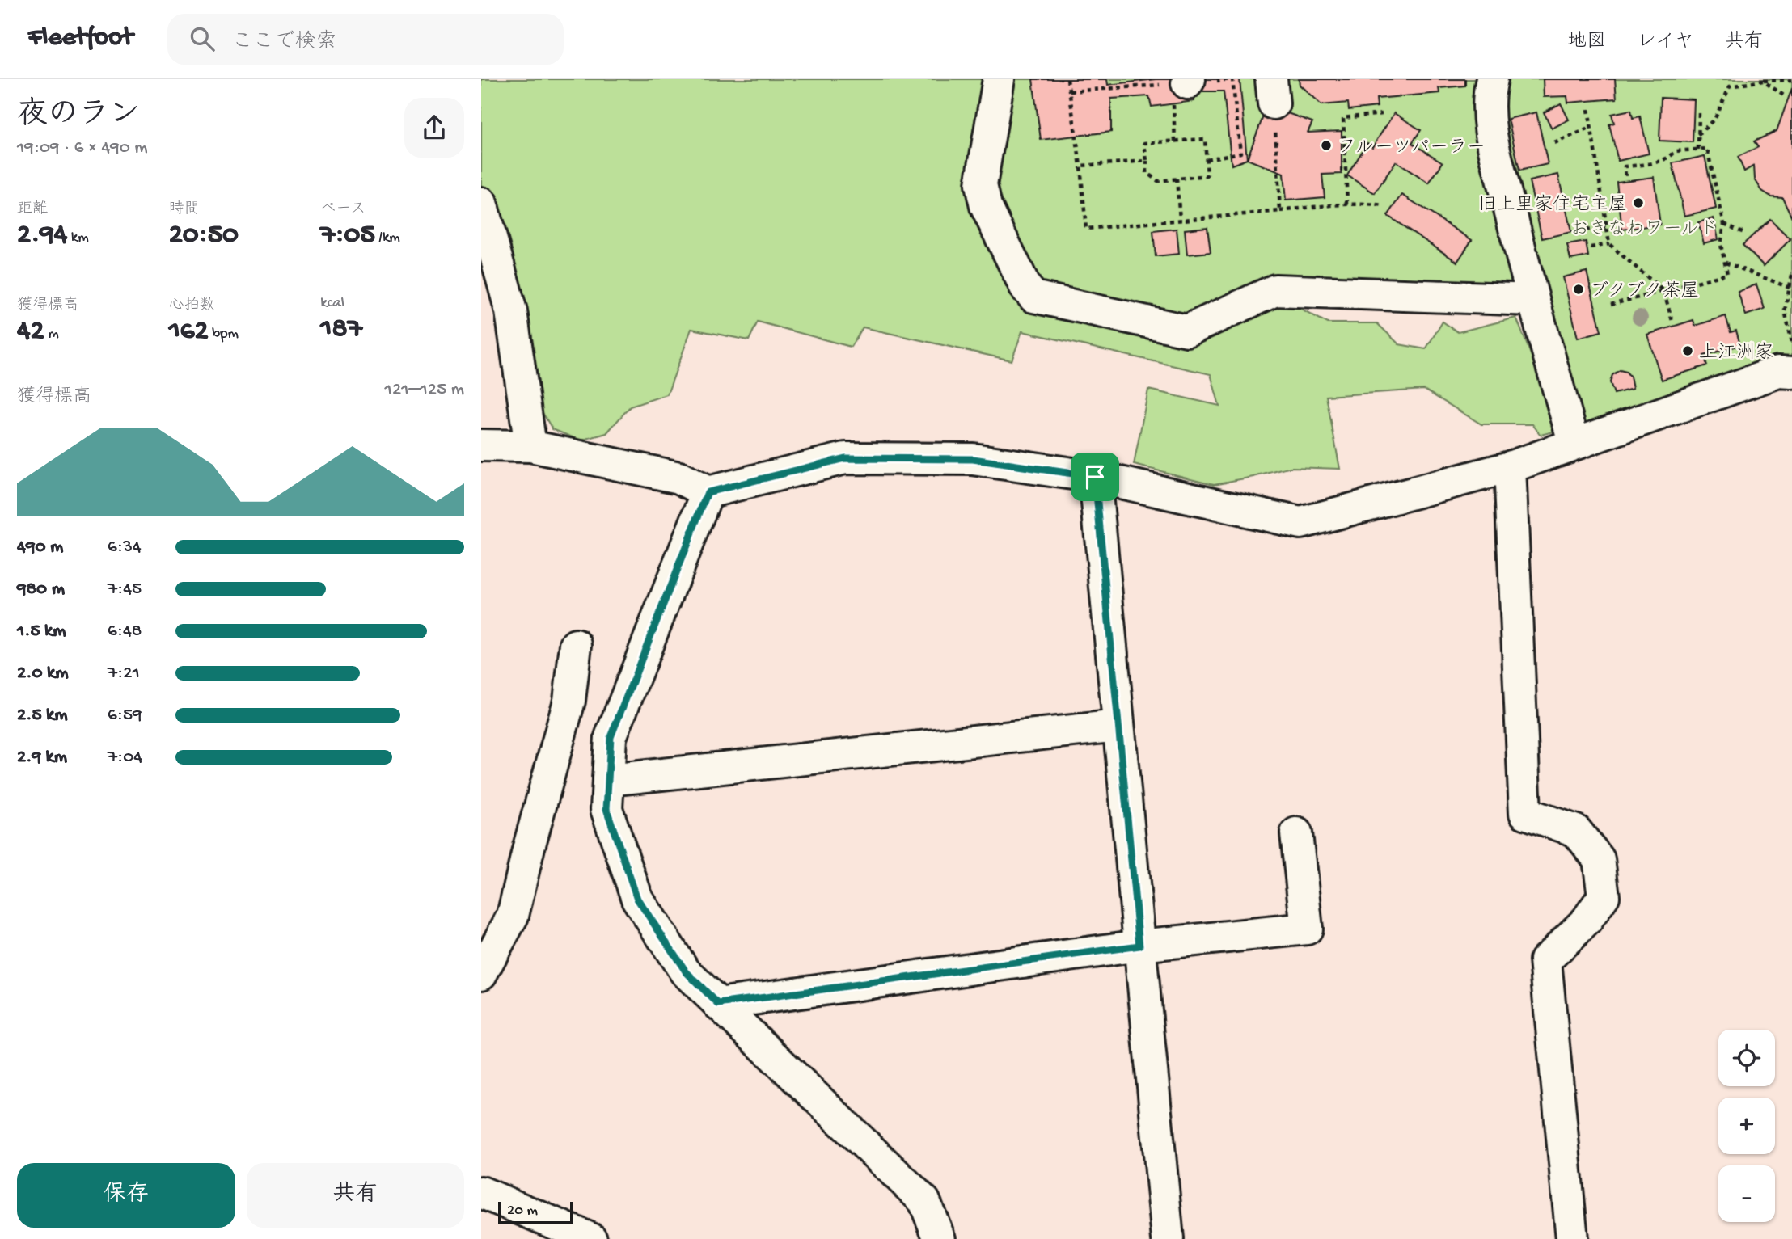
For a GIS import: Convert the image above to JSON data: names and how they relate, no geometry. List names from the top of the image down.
{
  "parks": ["おきなわワールド"],
  "places": [
    "フルーツパーラー",
    "旧上里家住宅主屋",
    "ブクブク茶屋",
    "上江洲家"
  ],
  "scale_bar": "20 m",
  "page": {
    "header": "Fleetfoot",
    "search": "ここで検索",
    "nav": ["地図", "レイヤ", "共有"],
    "heading": ["夜のラン", "19:09 · 6 × 490 m"],
    "stats": [
      ["距離", "2.94 km"],
      ["時間", "20:50"],
      ["ペース", "7:05 /km"],
      ["獲得標高", "42 m"],
      ["心拍数", "162 bpm"],
      ["kcal", "187"]
    ],
    "chart": ["獲得標高", "121–125 m"],
    "list": [
      {
        "name": "490 m",
        "note": "6:34"
      },
      {
        "name": "980 m",
        "note": "7:45"
      },
      {
        "name": "1.5 km",
        "note": "6:48"
      },
      {
        "name": "2.0 km",
        "note": "7:21"
      },
      {
        "name": "2.5 km",
        "note": "6:59"
      },
      {
        "name": "2.9 km",
        "note": "7:04"
      }
    ],
    "map_buttons": ["+", "−"],
    "buttons": ["保存", "共有"],
    "scale": "20 m"
  }
}
